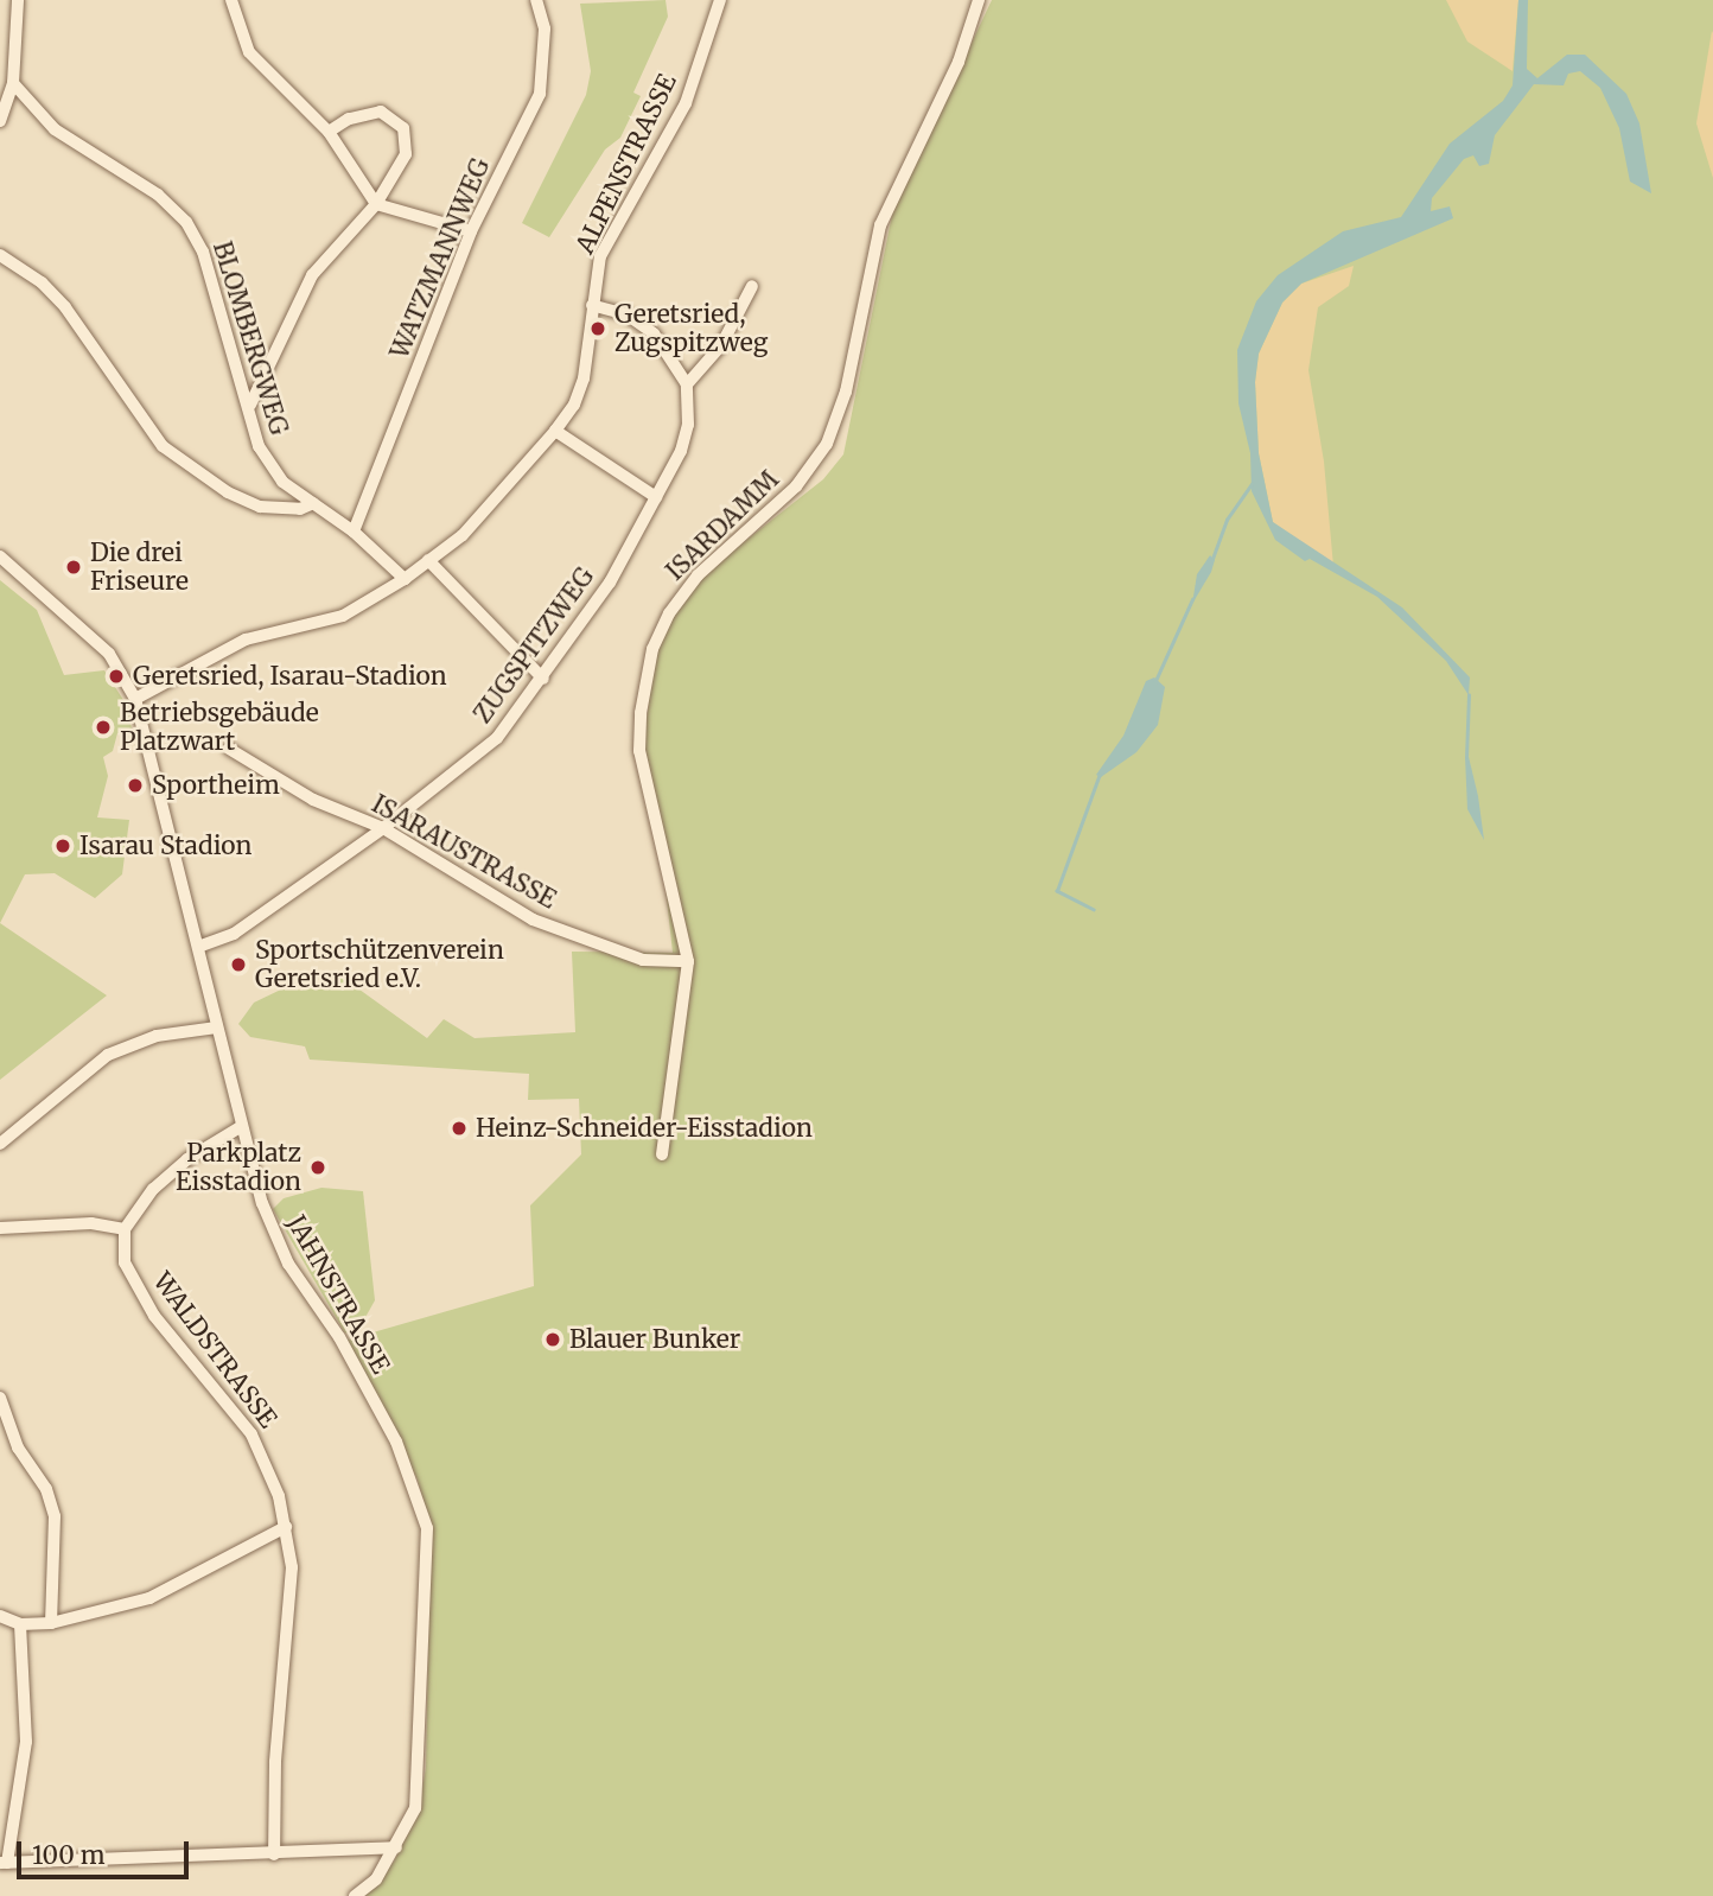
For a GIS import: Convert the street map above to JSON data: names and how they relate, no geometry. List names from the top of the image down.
{
  "streets": {
    "street": [
      "ALPENSTRASSE",
      "WATZMANNWEG",
      "BLOMBERGWEG",
      "ISARDAMM",
      "ZUGSPITZWEG",
      "ISARAUSTRASSE",
      "JAHNSTRASSE",
      "WALDSTRASSE"
    ]
  },
  "crossings": [
    ["ALPENSTRASSE", "BLOMBERGWEG"],
    ["ALPENSTRASSE", "JAHNSTRASSE"],
    ["WATZMANNWEG", "BLOMBERGWEG"],
    ["ISARDAMM", "ISARAUSTRASSE"],
    ["ZUGSPITZWEG", "ISARAUSTRASSE"],
    ["ZUGSPITZWEG", "JAHNSTRASSE"]
  ],
  "places": [
    "Geretsried, Zugspitzweg",
    "Die drei Friseure",
    "Geretsried, Isarau-Stadion",
    "Betriebsgebäude Platzwart",
    "Sportheim",
    "Isarau Stadion",
    "Sportschützenverein Geretsried e.V.",
    "Heinz-Schneider-Eisstadion",
    "Parkplatz Eisstadion",
    "Blauer Bunker"
  ],
  "scale_bar": "100 m"
}
